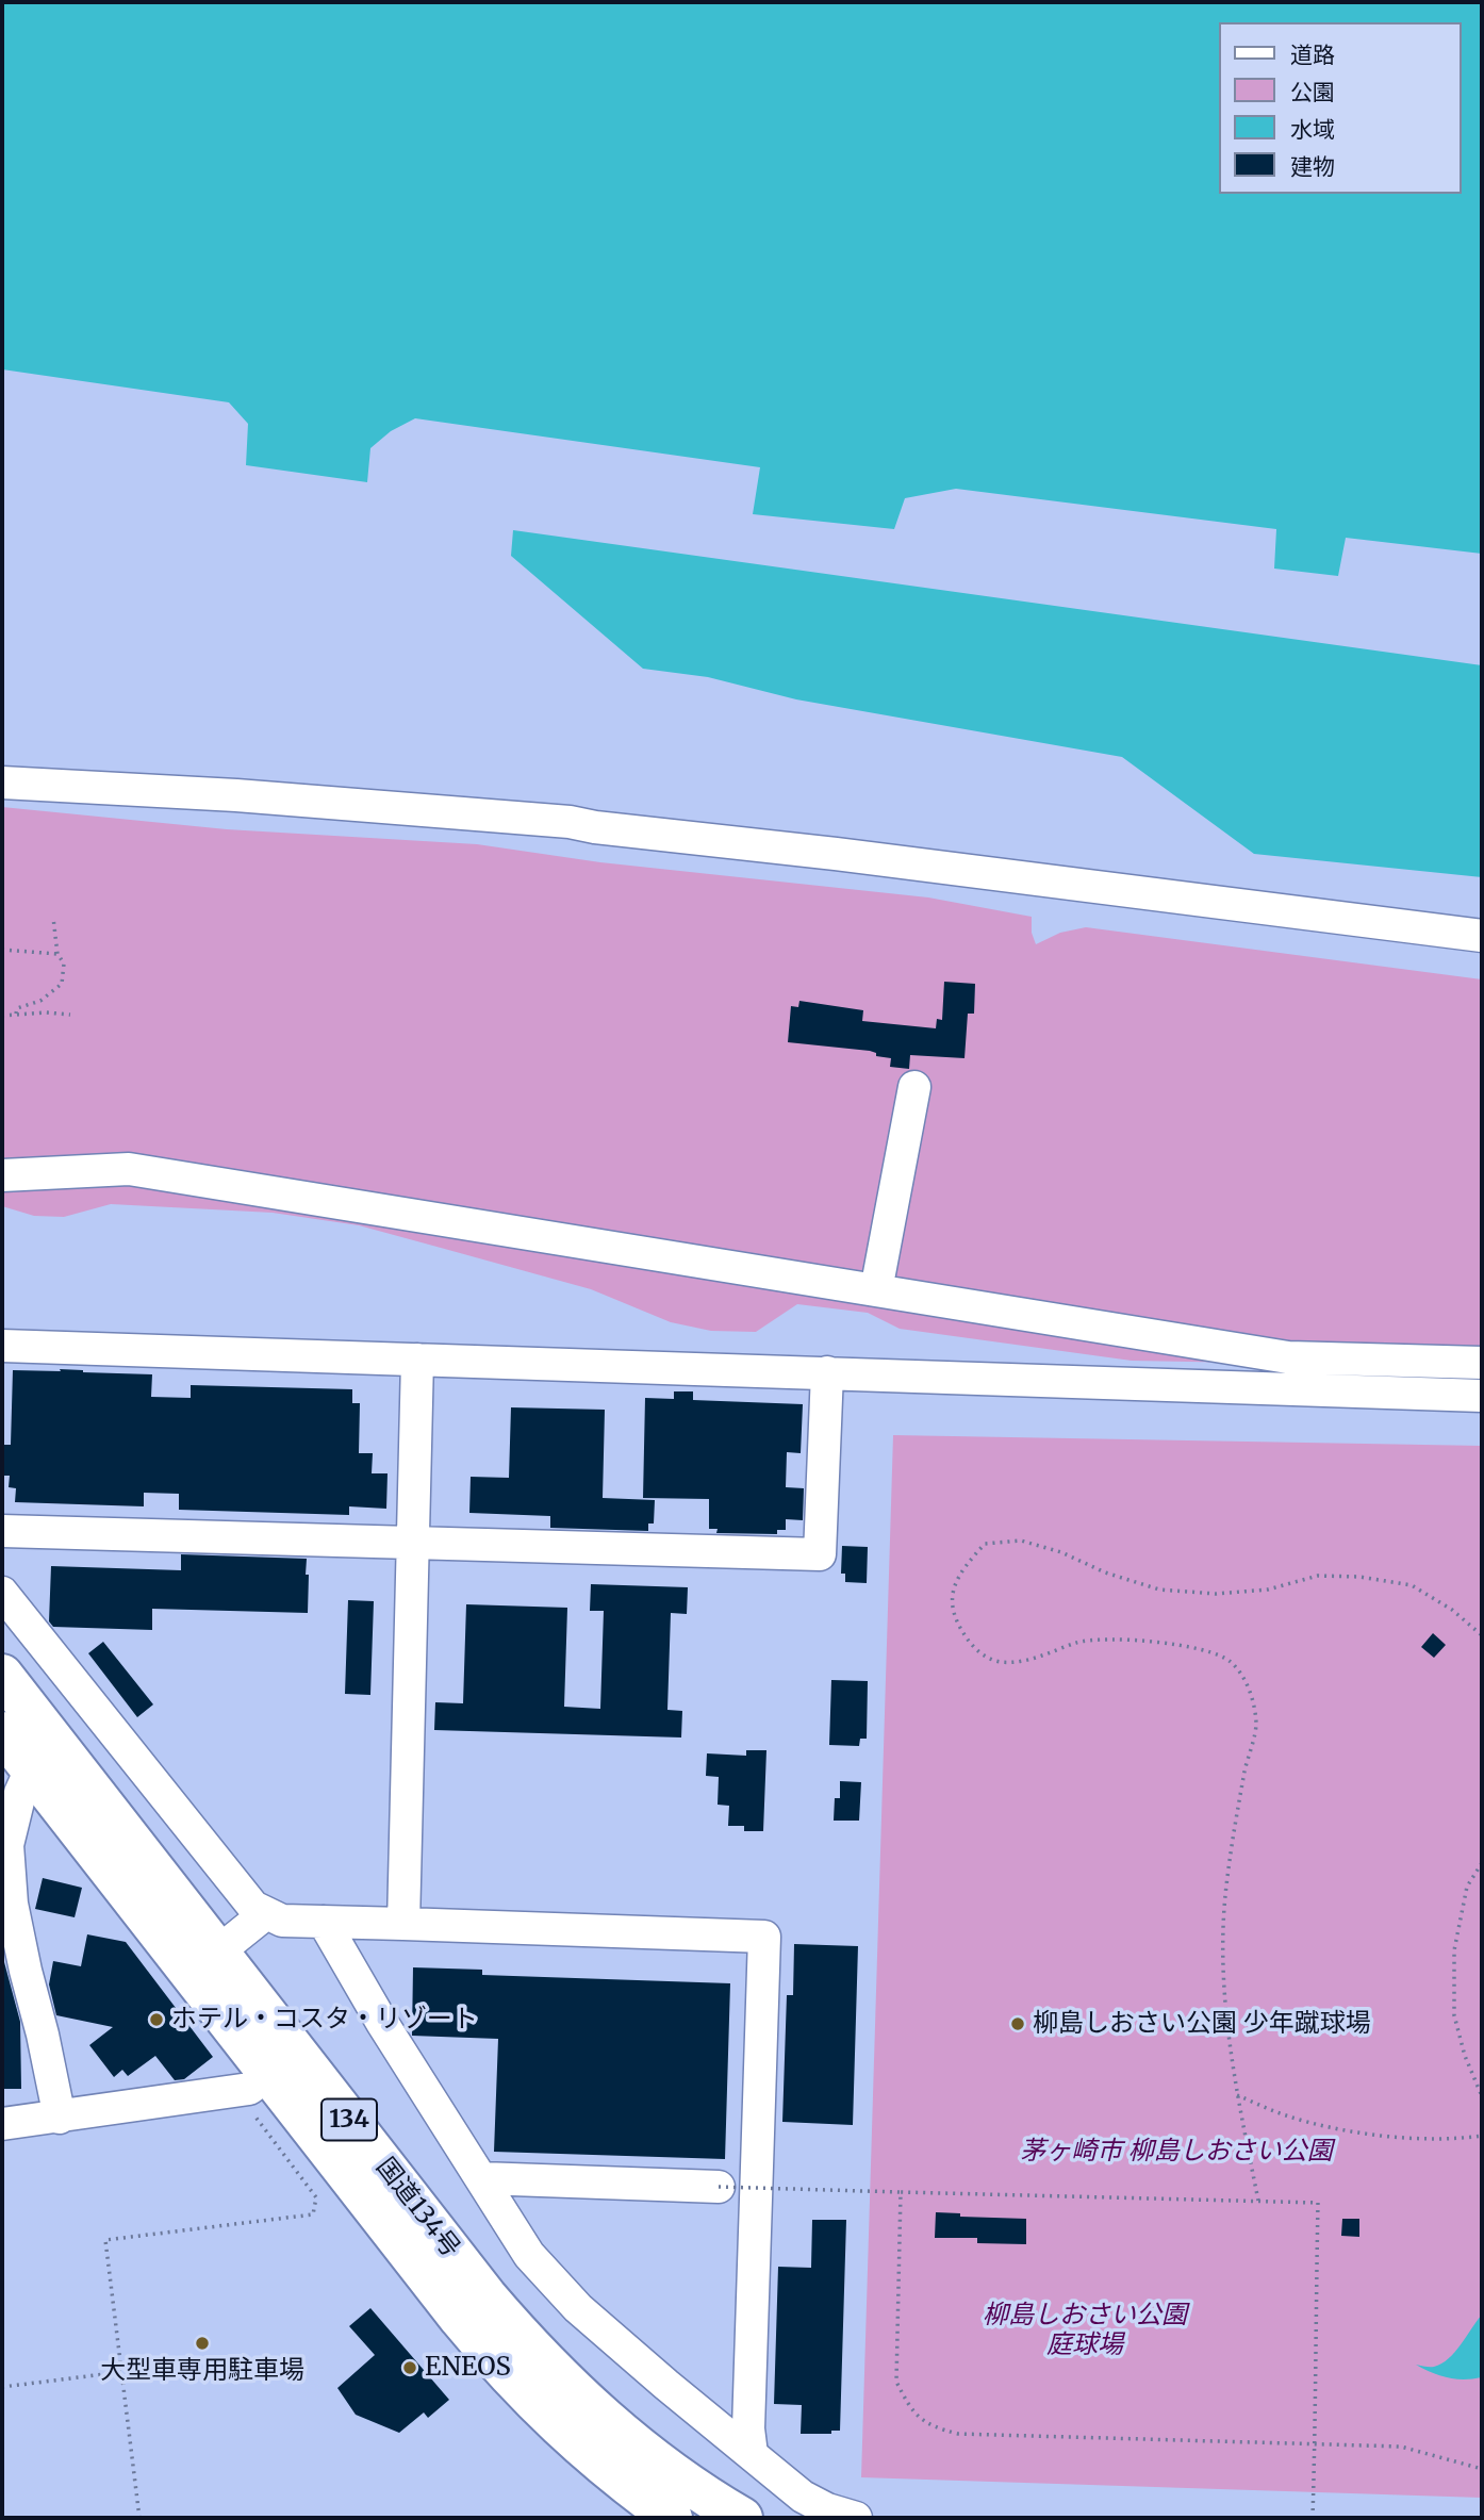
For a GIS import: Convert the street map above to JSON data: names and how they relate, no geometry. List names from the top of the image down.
{
  "streets": {
    "highway": ["134", "国道134号"]
  },
  "parks": ["茅ヶ崎市 柳島しおさい公園", "柳島しおさい公園 庭球場"],
  "places": [
    "ホテル・コスタ・リゾート",
    "柳島しおさい公園 少年蹴球場",
    "大型車専用駐車場",
    "ENEOS"
  ],
  "legend": [
    "道路",
    "公園",
    "水域",
    "建物"
  ]
}
